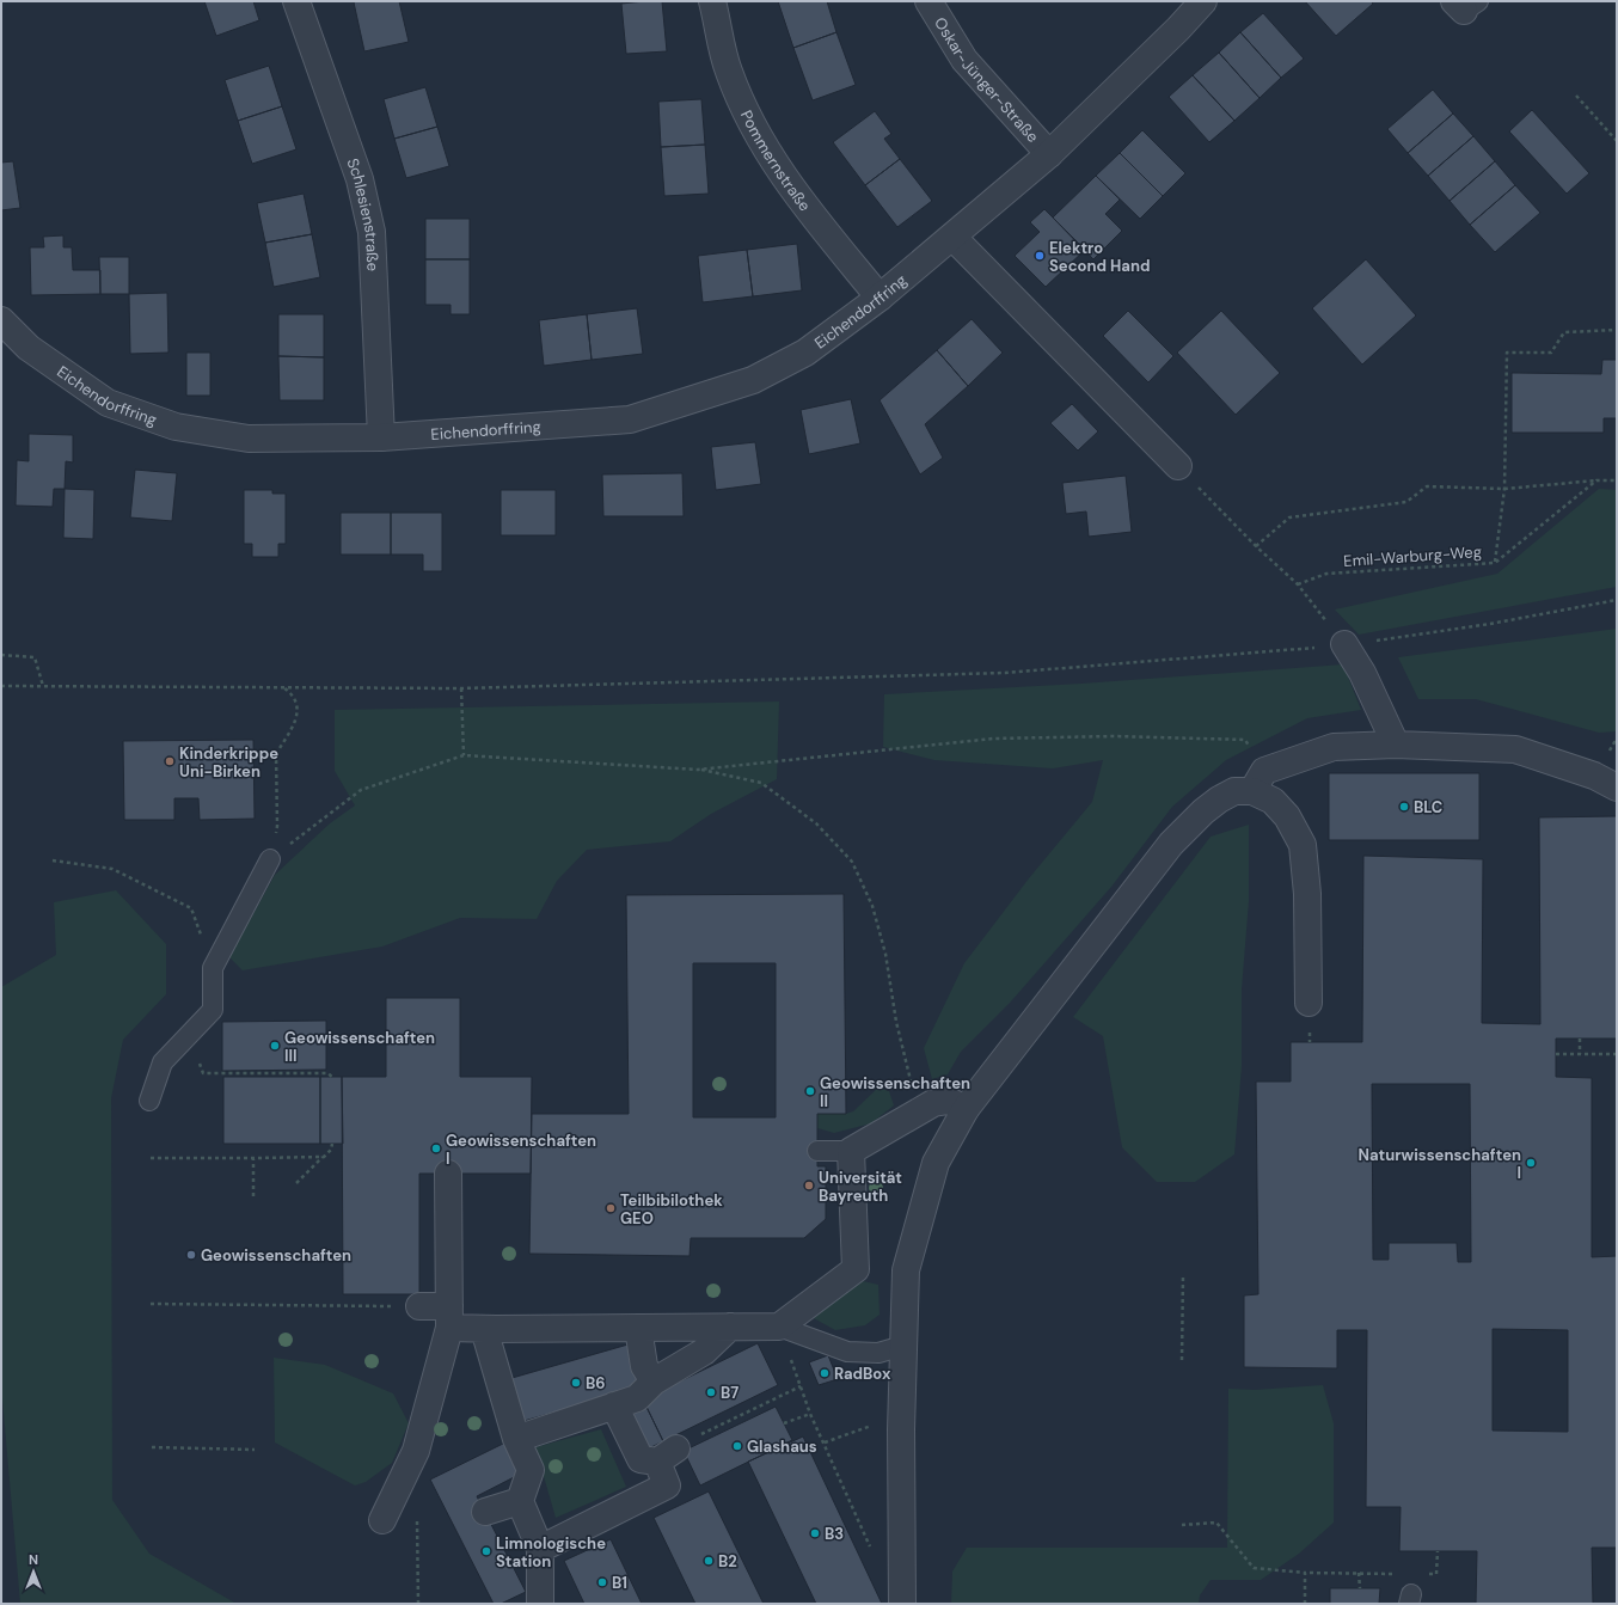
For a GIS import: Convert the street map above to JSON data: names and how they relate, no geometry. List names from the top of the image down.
{
  "streets": {
    "street": [
      "Oskar-Jünger-Straße",
      "Pommernstraße",
      "Schlesienstraße",
      "Eichendorffring"
    ],
    "path": ["Emil-Warburg-Weg"]
  },
  "crossings": [
    ["Oskar-Jünger-Straße", "Eichendorffring"],
    ["Pommernstraße", "Eichendorffring"],
    ["Schlesienstraße", "Eichendorffring"]
  ],
  "places": [
    "Elektro Second Hand",
    "Kinderkrippe Uni-Birken",
    "BLC",
    "Geowissenschaften III",
    "Geowissenschaften II",
    "Geowissenschaften I",
    "Naturwissenschaften I",
    "Universität Bayreuth",
    "Teilbibilothek GEO",
    "Geowissenschaften",
    "RadBox",
    "B6",
    "B7",
    "Glashaus",
    "B3",
    "Limnologische Station",
    "B2",
    "B1"
  ],
  "north": "top"
}
